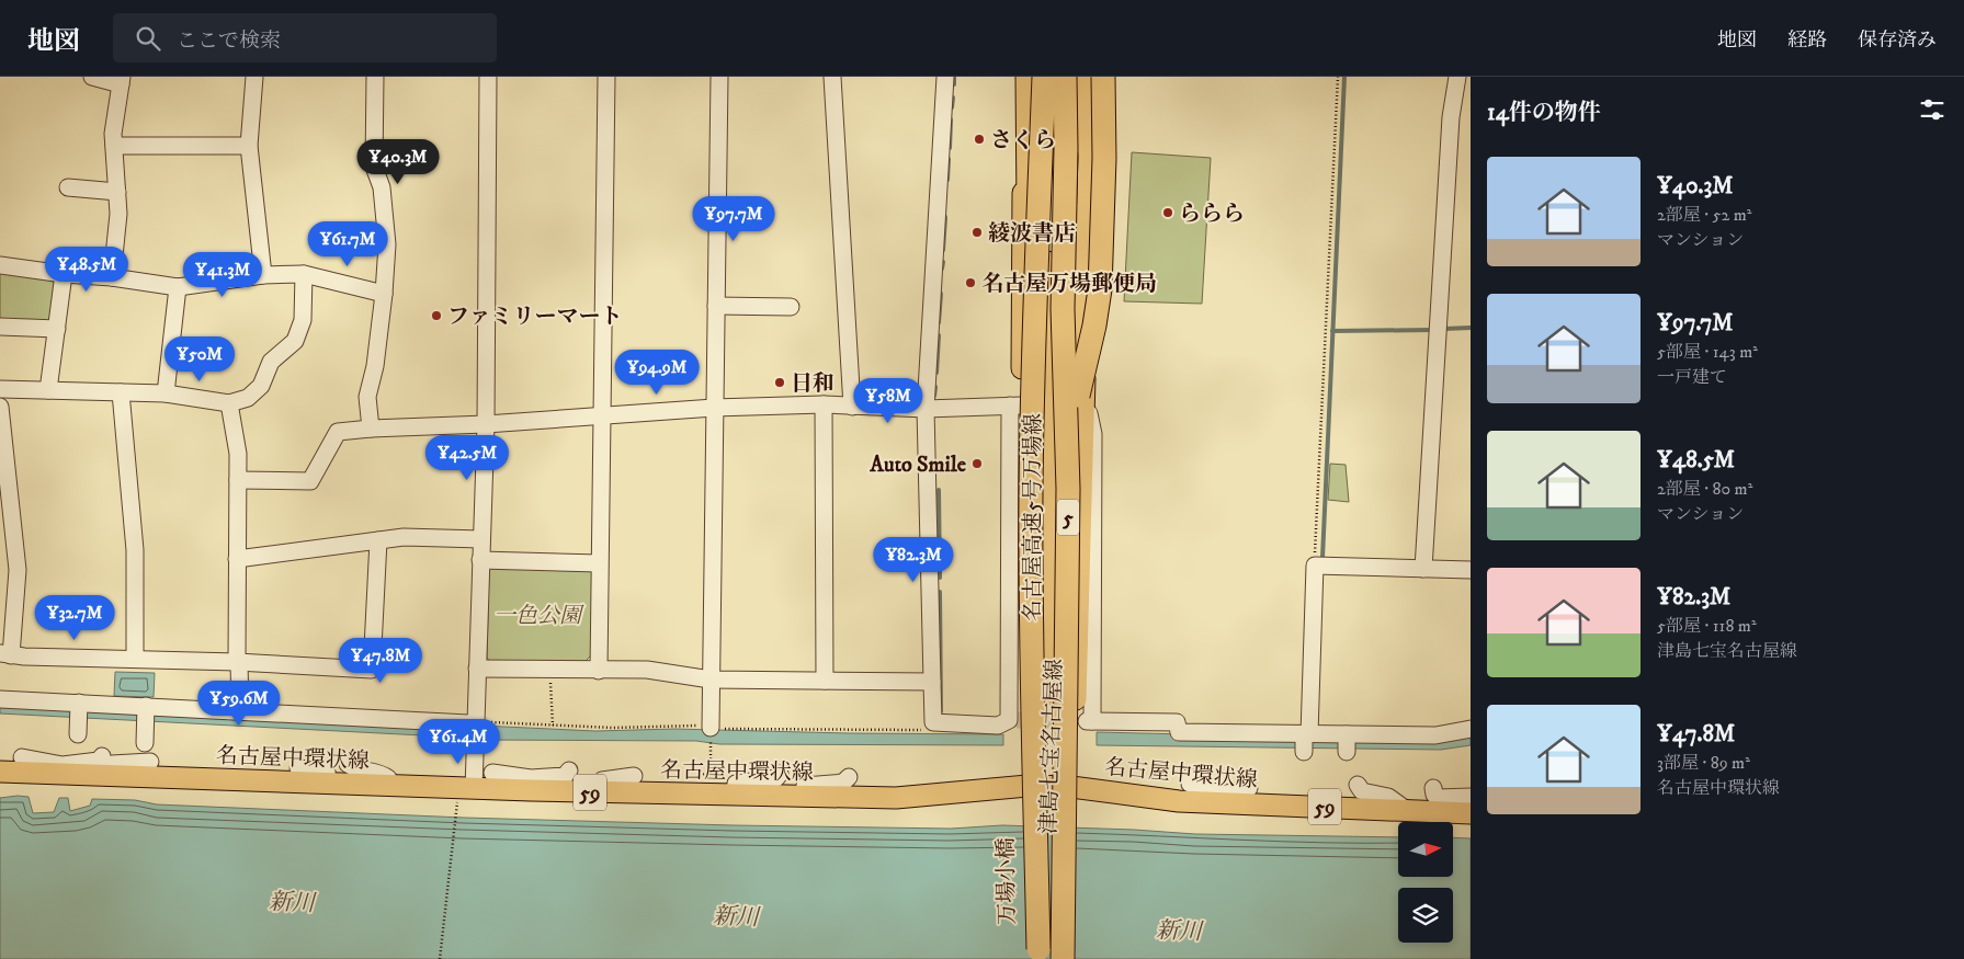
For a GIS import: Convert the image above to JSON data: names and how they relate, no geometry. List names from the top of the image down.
{
  "streets": {
    "highway": ["名古屋高速5号万場線", "5"],
    "main road": [
      "津島七宝名古屋線",
      "名古屋中環状線",
      "59",
      "万場小橋"
    ]
  },
  "crossings": [
    ["名古屋高速5号万場線", "津島七宝名古屋線"],
    ["名古屋高速5号万場線", "万場小橋"],
    ["津島七宝名古屋線", "名古屋中環状線"],
    ["津島七宝名古屋線", "万場小橋"],
    ["名古屋中環状線", "万場小橋"]
  ],
  "water": ["新川"],
  "parks": ["一色公園"],
  "places": [
    "さくら",
    "ららら",
    "綾波書店",
    "名古屋万場郵便局",
    "ファミリーマート",
    "日和",
    "Auto Smile"
  ],
  "north": "right",
  "page": {
    "header": "地図",
    "search": "ここで検索",
    "nav": ["地図", "経路", "保存済み"],
    "heading": "14件の物件",
    "price": [
      "¥40.3M",
      "¥97.7M",
      "¥61.7M",
      "¥48.5M",
      "¥41.3M",
      "¥50M",
      "¥94.9M",
      "¥58M",
      "¥42.5M",
      "¥82.3M",
      "¥32.7M",
      "¥47.8M",
      "¥59.6M",
      "¥61.4M"
    ],
    "list": [
      {
        "name": "¥40.3M",
        "note": "2部屋 · 52 m² · マンション"
      },
      {
        "name": "¥97.7M",
        "note": "5部屋 · 143 m² · 一戸建て"
      },
      {
        "name": "¥48.5M",
        "note": "2部屋 · 80 m² · マンション"
      },
      {
        "name": "¥82.3M",
        "note": "5部屋 · 118 m² · 津島七宝名古屋線"
      },
      {
        "name": "¥47.8M",
        "note": "3部屋 · 89 m² · 名古屋中環状線"
      }
    ]
  }
}
